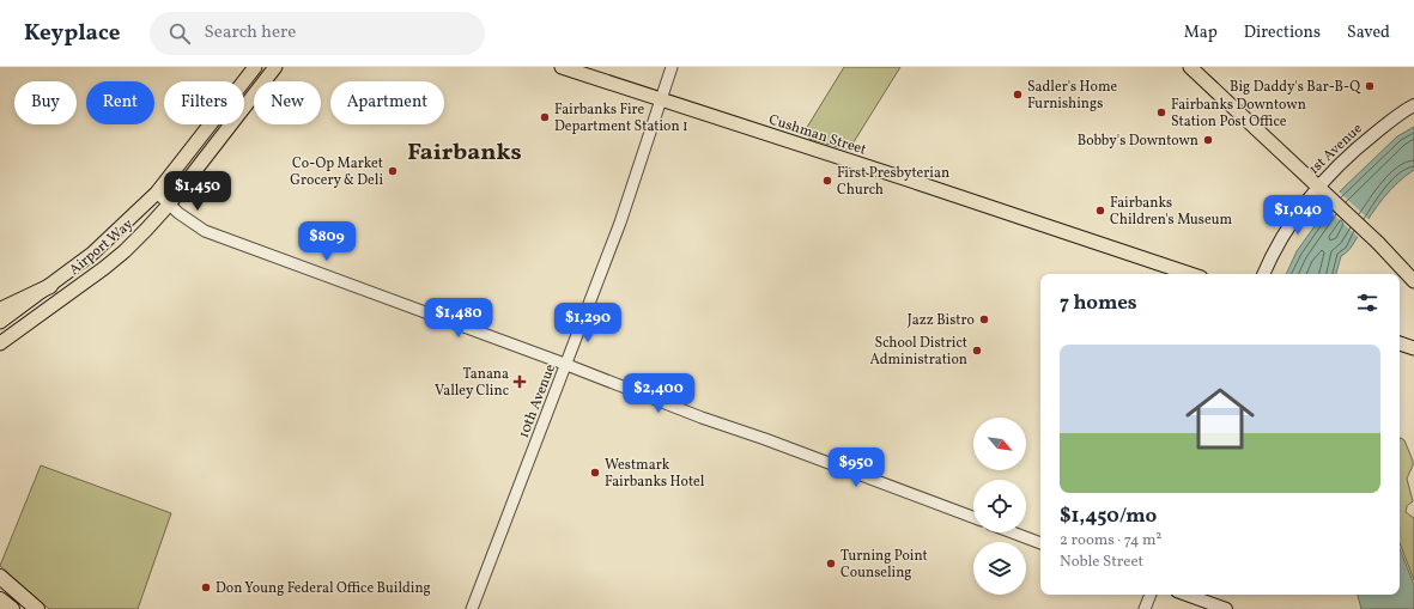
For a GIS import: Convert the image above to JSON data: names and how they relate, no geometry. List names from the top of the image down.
{
  "streets": {
    "main road": ["Cushman Street", "1st Avenue", "Airport Way"],
    "street": ["10th Avenue"]
  },
  "crossings": [
    ["Cushman Street", "10th Avenue"]
  ],
  "districts": ["Fairbanks"],
  "places": {
    "other": [
      "Big Daddy's Bar-B-Q",
      "Sadler's Home Furnishings",
      "Fairbanks Downtown Station Post Office",
      "Fairbanks Fire Department Station 1",
      "Bobby's Downtown",
      "Co-Op Market Grocery & Deli",
      "First Presbyterian Church",
      "Fairbanks Children's Museum",
      "Jazz Bistro",
      "School District Administration",
      "Westmark Fairbanks Hotel",
      "Turning Point Counseling",
      "Don Young Federal Office Building"
    ],
    "health": ["Tanana Valley Clinc"]
  },
  "north": "bottom right",
  "page": {
    "header": "Keyplace",
    "search": "Search here",
    "nav": ["Map", "Directions", "Saved"],
    "chip": [
      "Buy",
      "Rent",
      "Filters",
      "New",
      "Apartment"
    ],
    "price": [
      "$1,450",
      "$1,040",
      "$809",
      "$1,480",
      "$1,290",
      "$2,400",
      "$950"
    ],
    "heading": "7 homes",
    "list": [
      {
        "name": "$1,450/mo",
        "note": "2 rooms · 74 m² · Noble Street"
      }
    ]
  }
}
